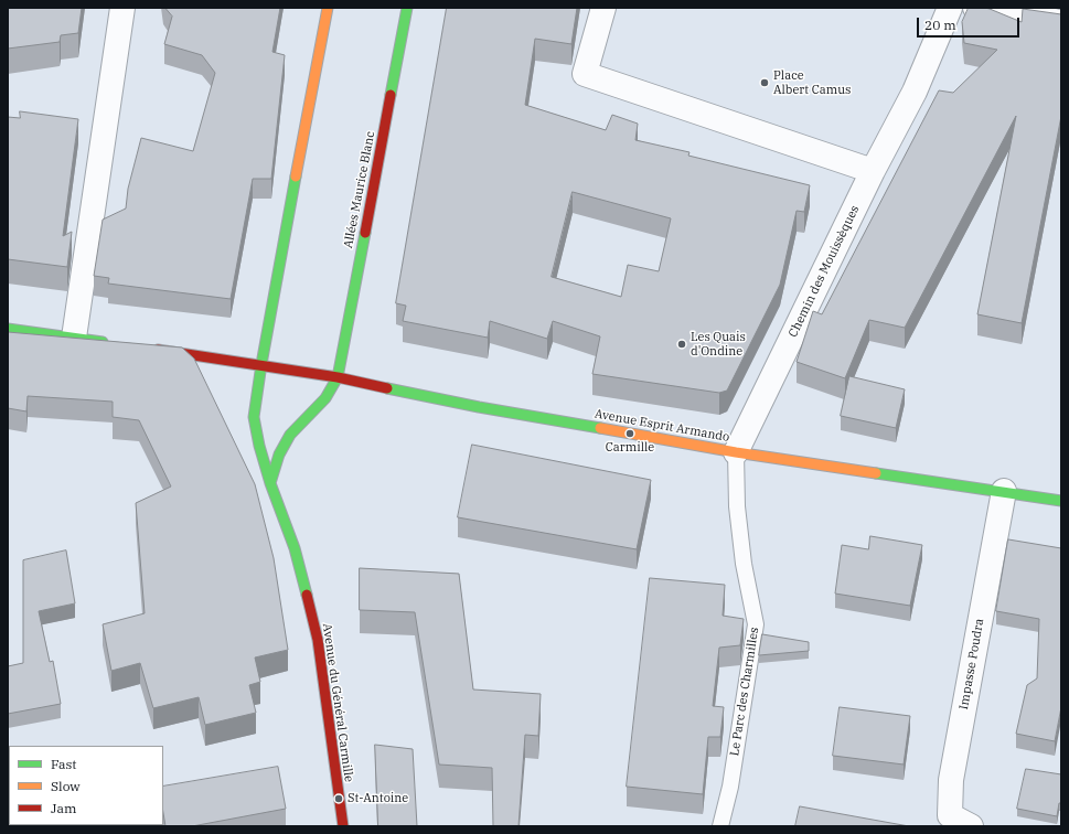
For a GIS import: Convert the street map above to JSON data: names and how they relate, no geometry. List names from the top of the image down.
{
  "streets": {
    "street": [
      "Allées Maurice Blanc",
      "Chemin des Mouissèques",
      "Avenue Esprit Armando",
      "Impasse Poudra",
      "Avenue du Général Carmille"
    ],
    "lane": ["Le Parc des Charmilles"]
  },
  "crossings": [
    ["Allées Maurice Blanc", "Avenue Esprit Armando"],
    ["Chemin des Mouissèques", "Avenue Esprit Armando"],
    ["Chemin des Mouissèques", "Le Parc des Charmilles"],
    ["Avenue Esprit Armando", "Impasse Poudra"],
    ["Avenue Esprit Armando", "Le Parc des Charmilles"],
    ["Avenue Esprit Armando", "Avenue du Général Carmille"]
  ],
  "places": [
    "Place Albert Camus",
    "Les Quais d'Ondine",
    "Carmille",
    "St-Antoine"
  ],
  "legend": ["Fast", "Slow", "Jam"],
  "scale_bar": "20 m"
}
